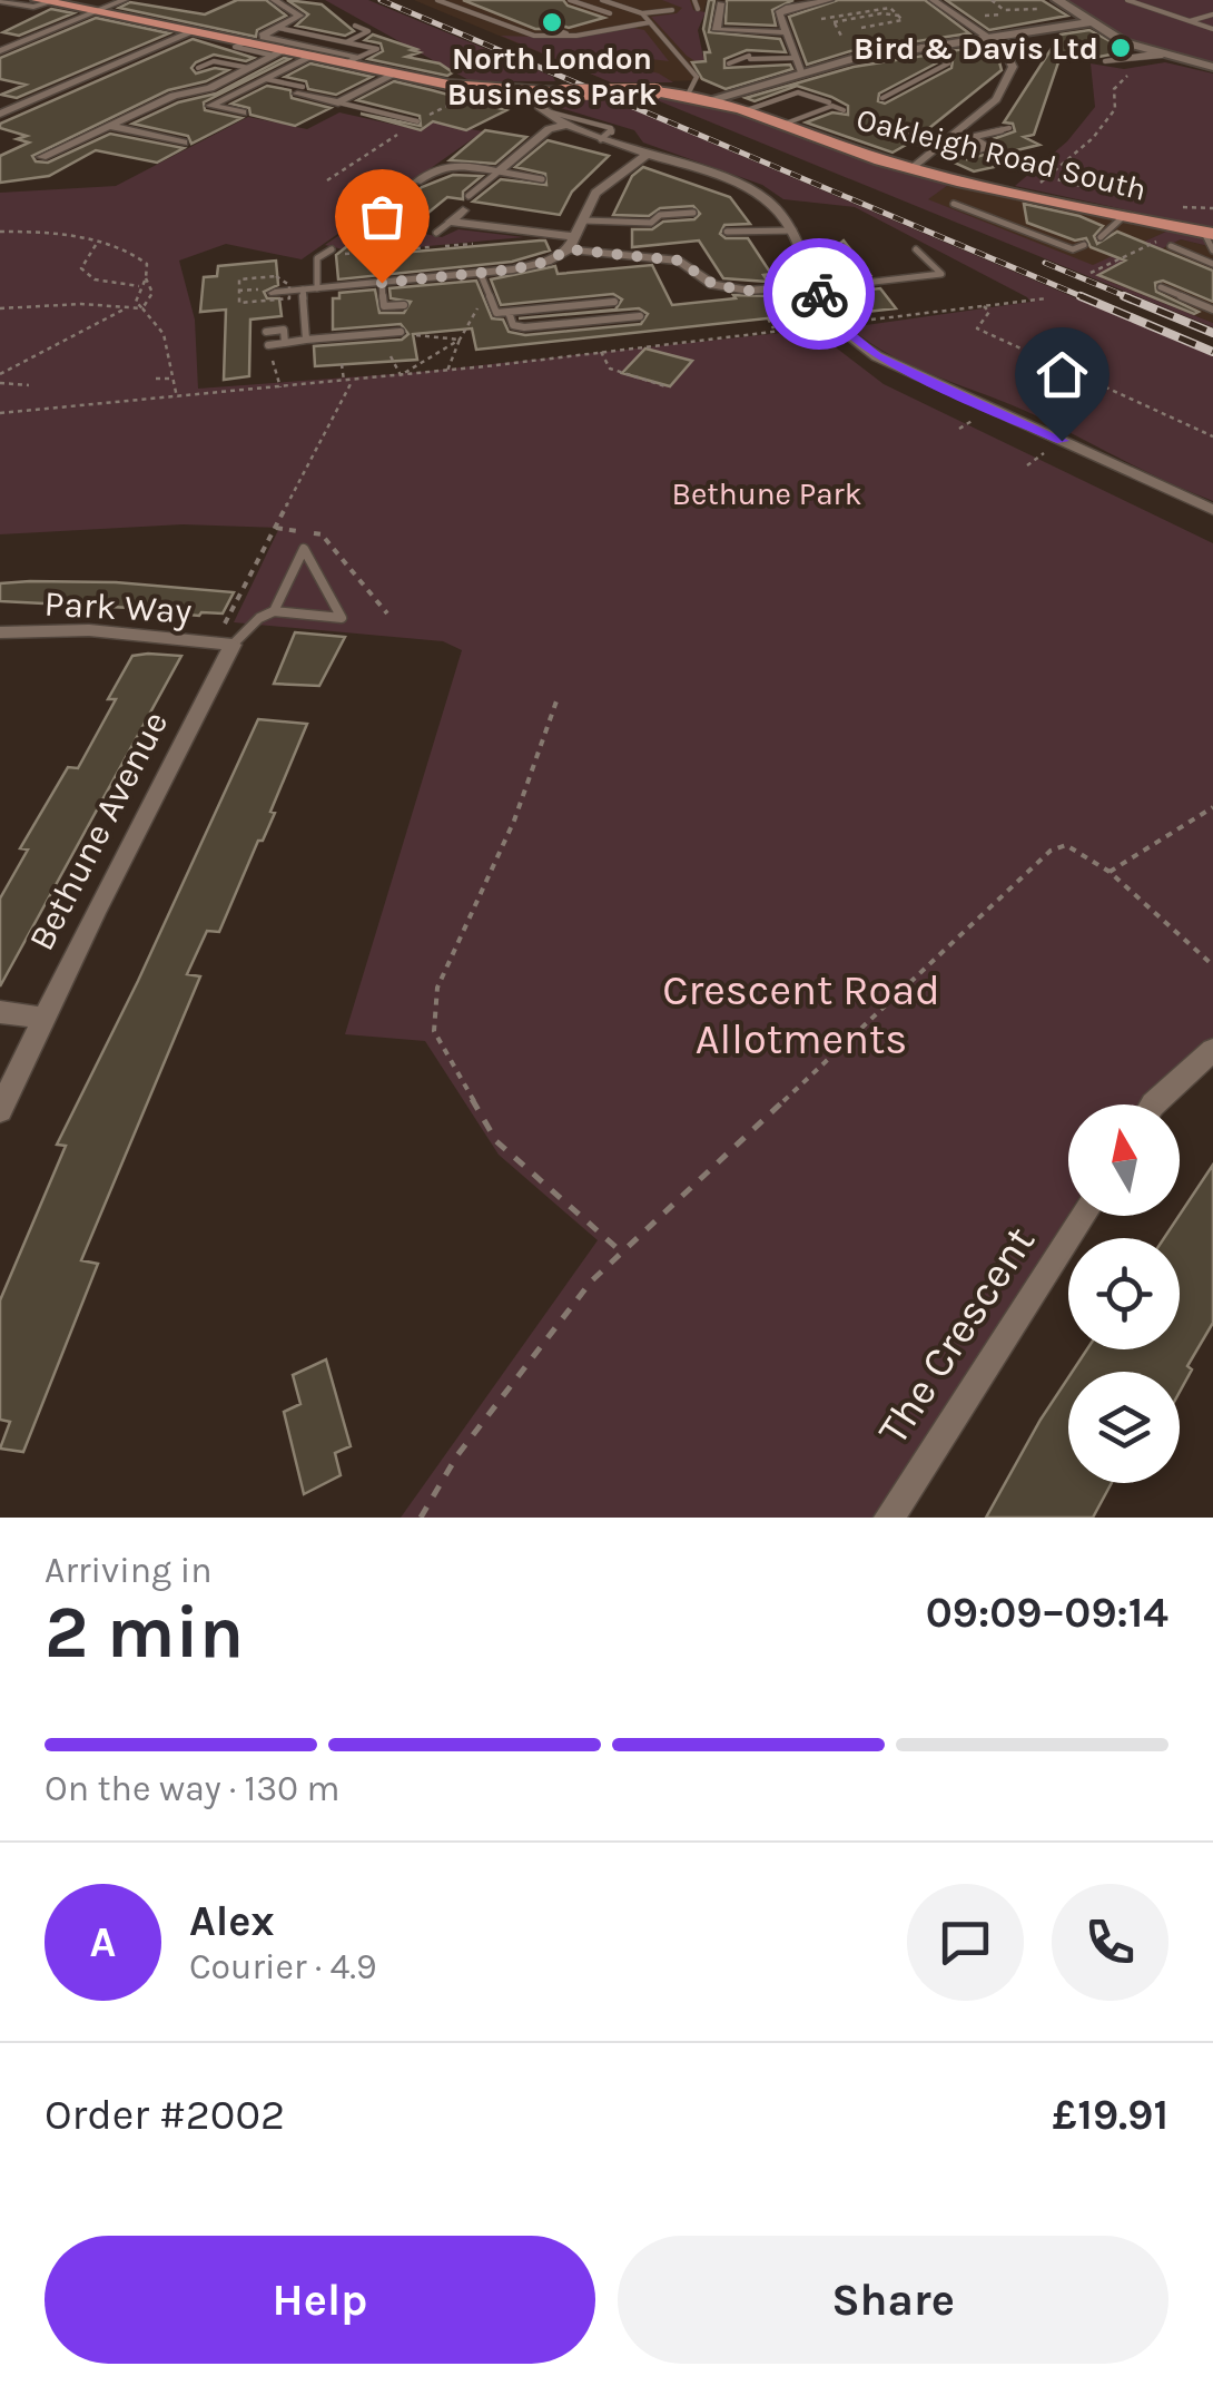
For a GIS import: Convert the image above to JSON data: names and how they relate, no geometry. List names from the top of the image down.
{
  "streets": {
    "main road": ["Oakleigh Road South"],
    "street": ["Park Way", "Bethune Avenue", "The Crescent"]
  },
  "crossings": [
    ["Park Way", "Bethune Avenue"]
  ],
  "parks": ["Bethune Park", "Crescent Road Allotments"],
  "places": ["North London Business Park", "Bird & Davis Ltd"],
  "north": "top",
  "page": {
    "heading": ["2 min", "Arriving in", "09:09–09:14"],
    "panel": [
      "Alex",
      "Courier · 4.9",
      "Order #2002",
      "£19.91"
    ],
    "bar": "On the way · 130 m",
    "round": "A",
    "buttons": ["Help", "Share"]
  }
}
